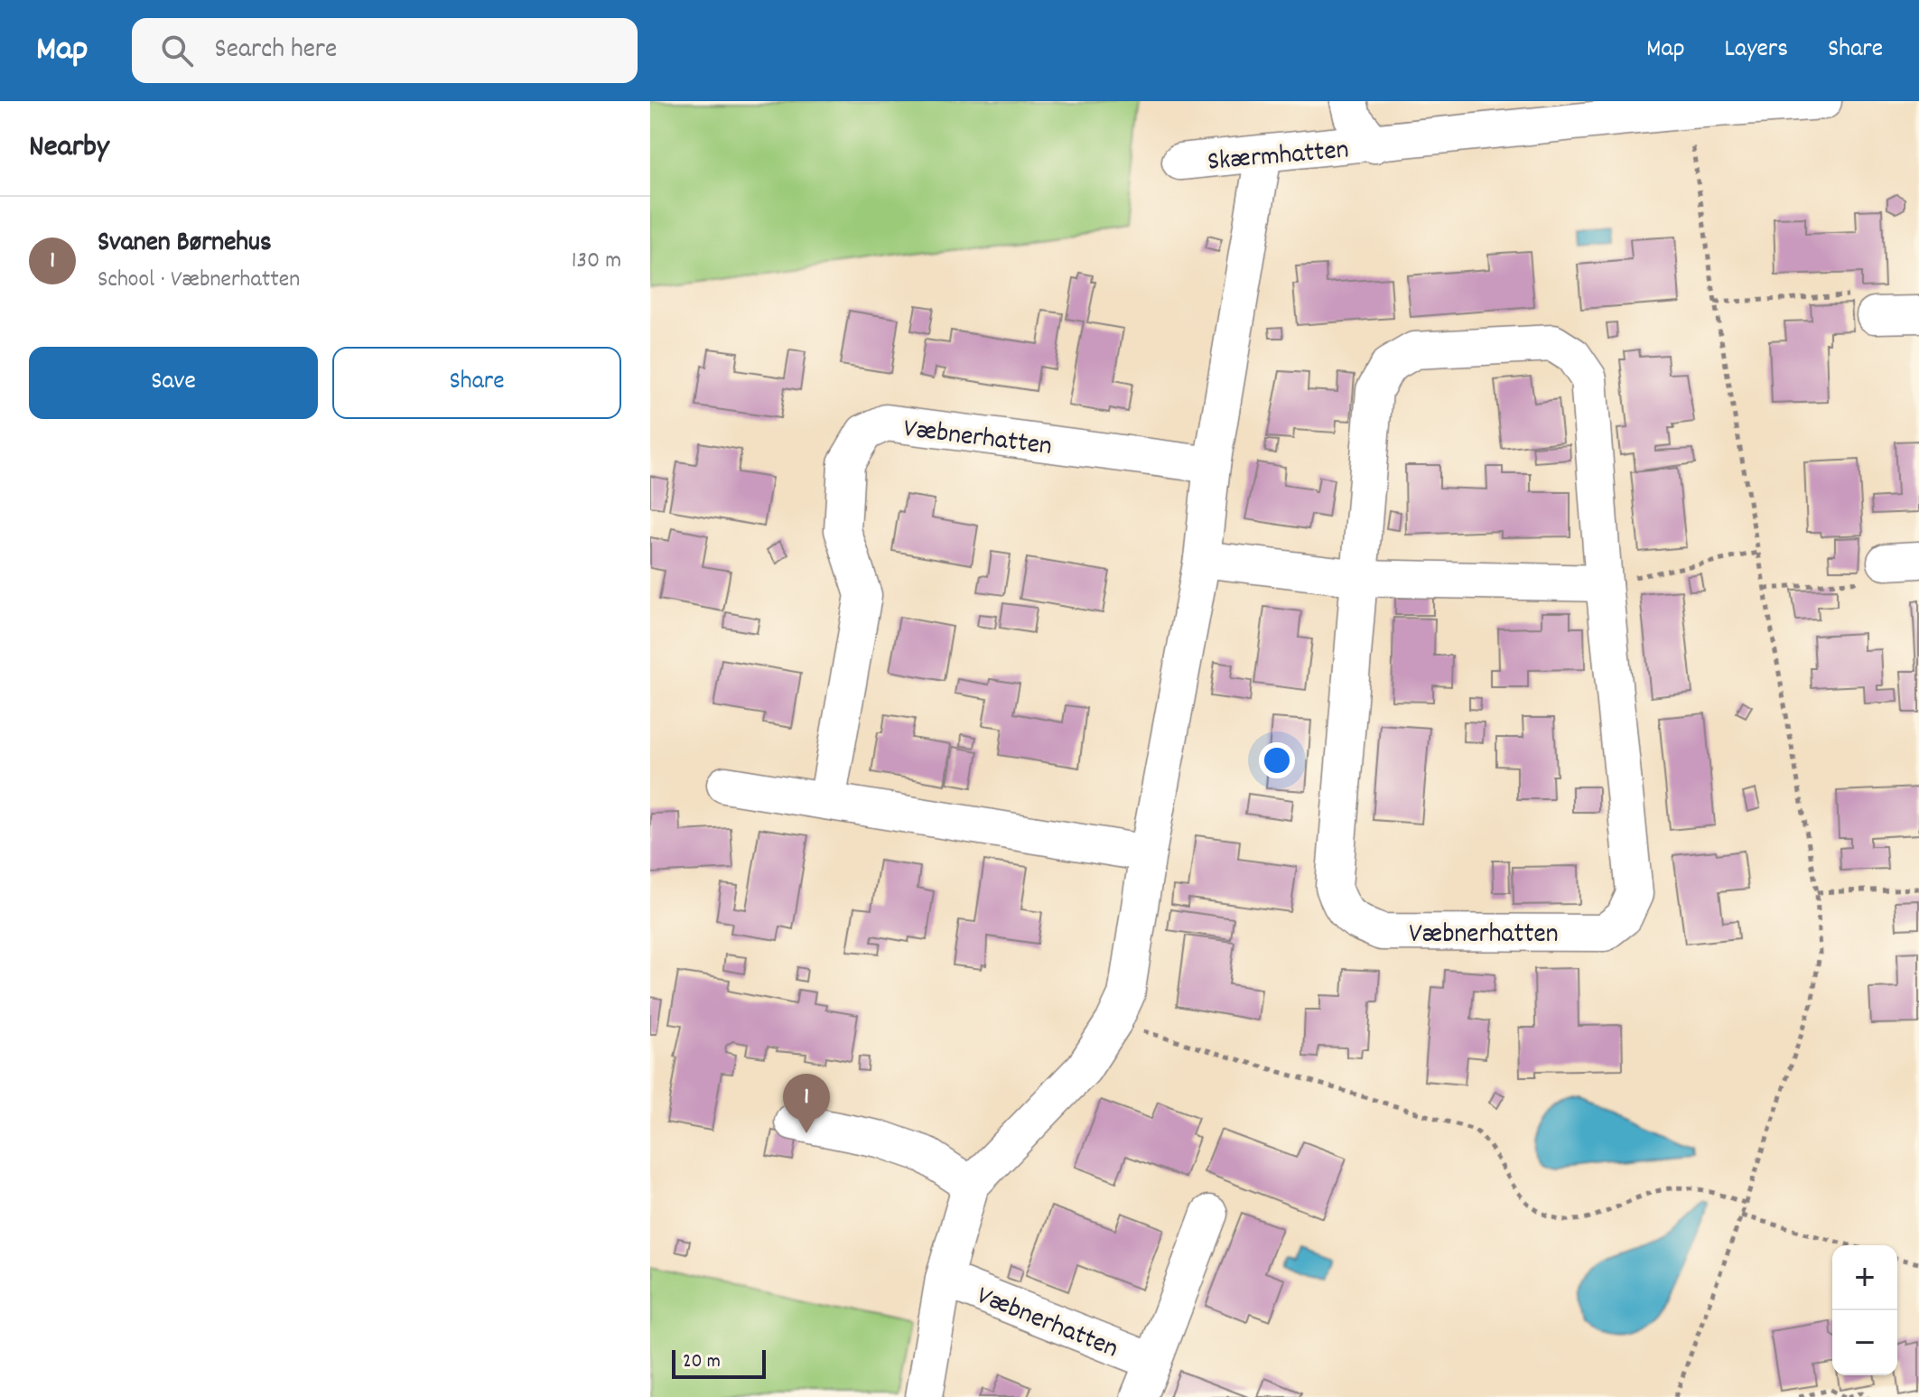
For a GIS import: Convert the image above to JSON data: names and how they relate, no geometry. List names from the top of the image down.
{
  "streets": {
    "street": ["Skærmhatten", "Væbnerhatten"]
  },
  "crossings": [
    ["Skærmhatten", "Væbnerhatten"]
  ],
  "scale_bar": "20 m",
  "page": {
    "header": "Map",
    "search": "Search here",
    "nav": ["Map", "Layers", "Share"],
    "heading": "Nearby",
    "list": [
      {
        "mark": "1",
        "name": "Svanen Børnehus",
        "note": "School · Væbnerhatten",
        "value": "130 m"
      }
    ],
    "buttons": ["Save", "Share"],
    "pins": "1",
    "map_buttons": ["+", "−"],
    "scale": "20 m"
  }
}
